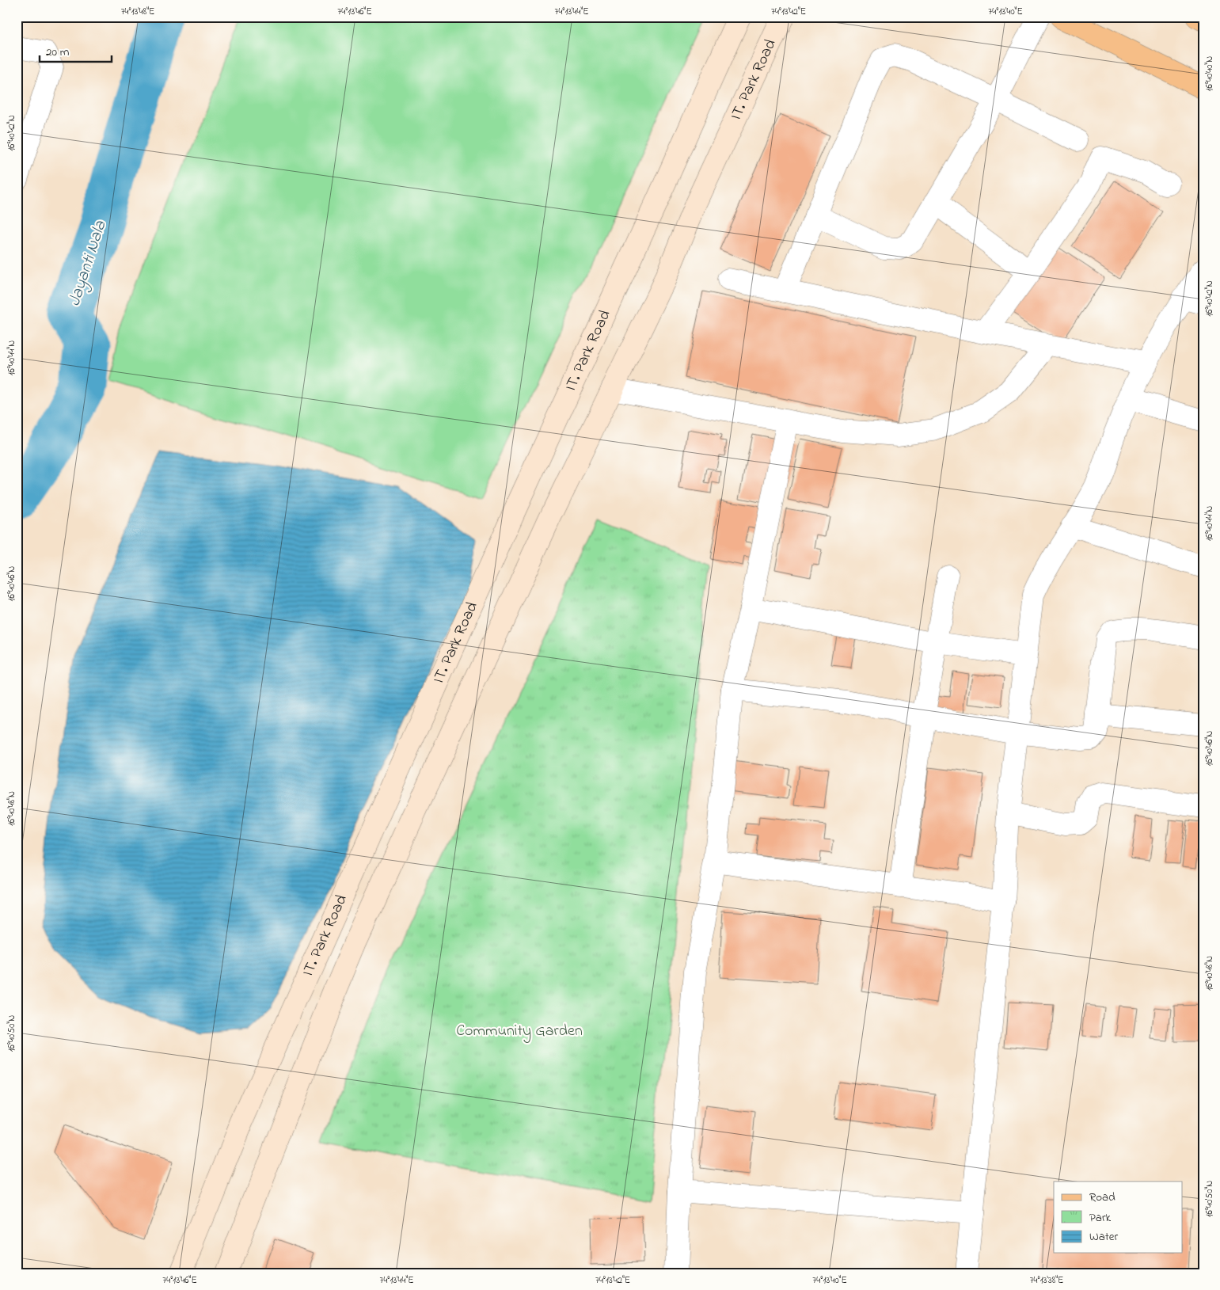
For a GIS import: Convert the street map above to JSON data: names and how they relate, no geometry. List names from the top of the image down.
{
  "streets": {
    "main road": ["IT. Park Road"]
  },
  "water": ["Jayanti Nala"],
  "parks": ["Community Garden"],
  "legend": ["Road", "Park", "Water"],
  "scale_bar": "20 m",
  "coordinates": [
    "74°13'48\"E",
    "74°13'46\"E",
    "74°13'44\"E",
    "74°13'42\"E",
    "74°13'40\"E",
    "16°40'40\"N",
    "16°40'42\"N",
    "16°40'44\"N",
    "16°40'46\"N",
    "16°40'48\"N",
    "16°40'50\"N",
    "74°13'38\"E"
  ]
}
